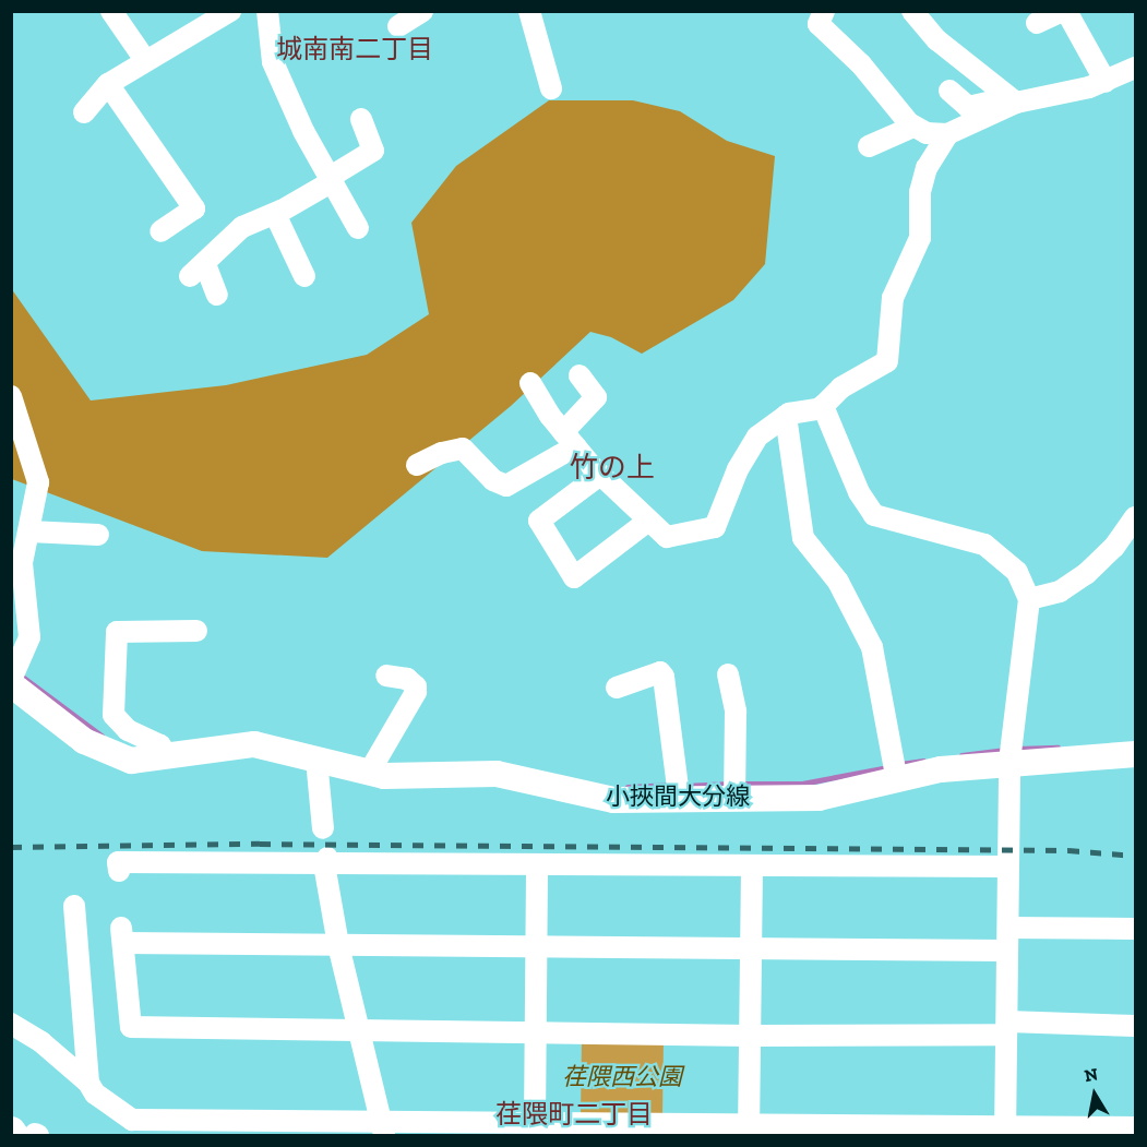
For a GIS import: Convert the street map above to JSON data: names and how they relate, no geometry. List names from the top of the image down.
{
  "streets": {
    "main road": ["小挾間大分線"]
  },
  "districts": ["城南南二丁目", "竹の上", "荏隈町二丁目"],
  "parks": ["荏隈西公園"],
  "north": "top"
}
